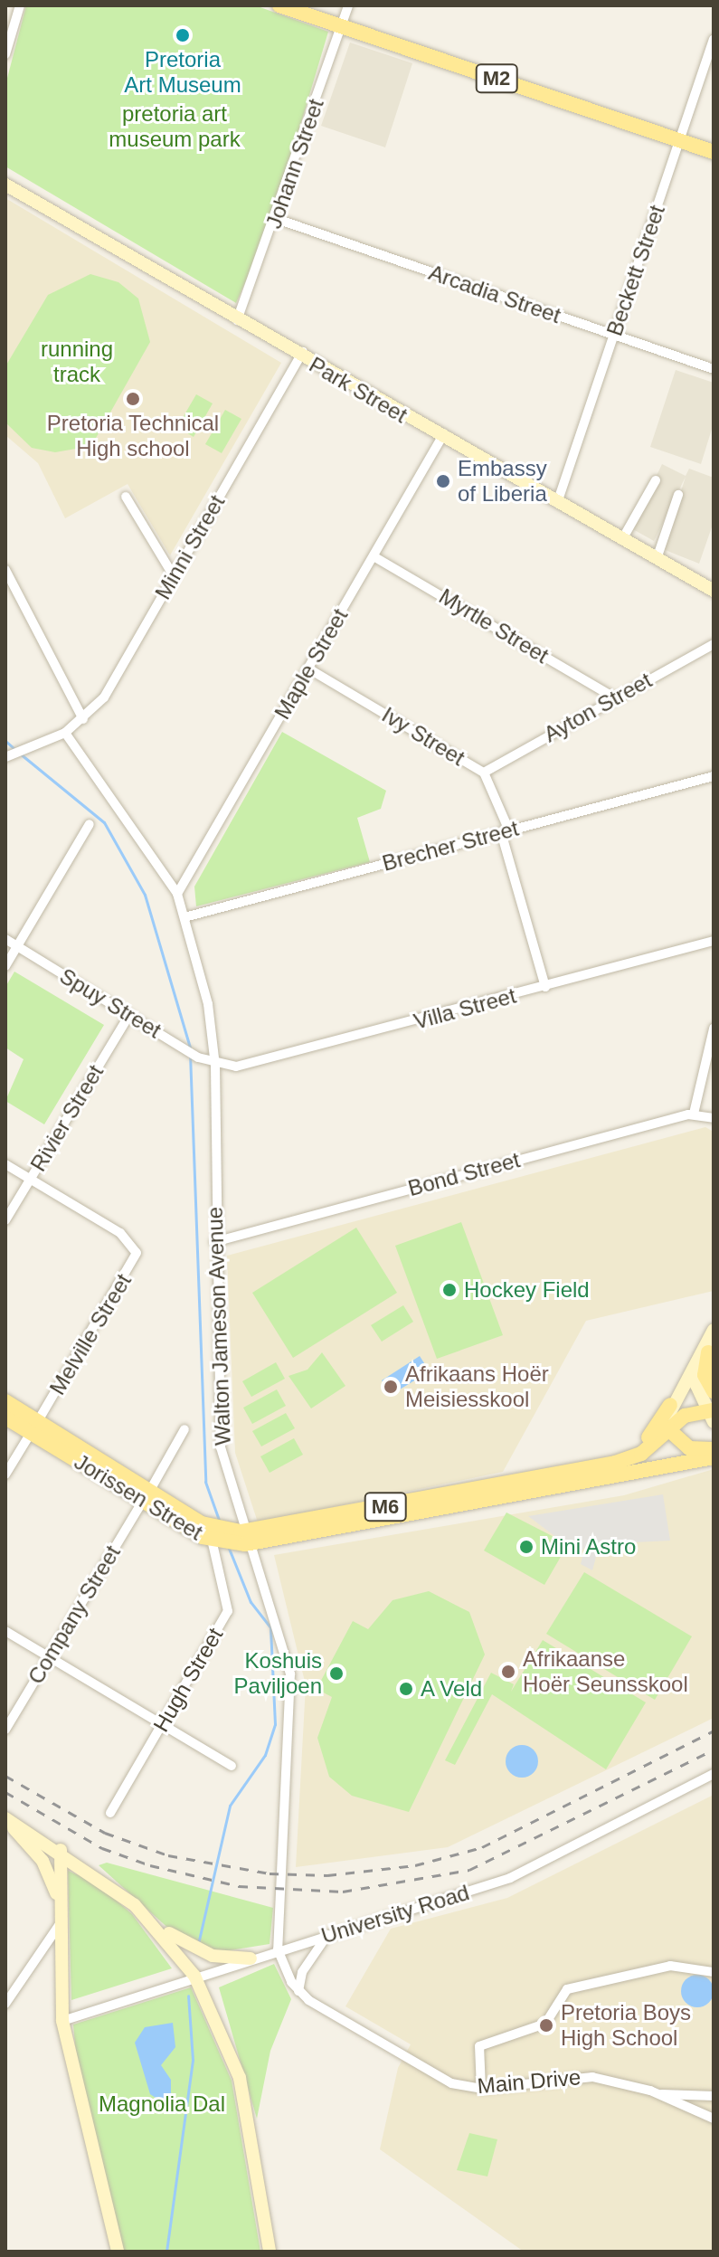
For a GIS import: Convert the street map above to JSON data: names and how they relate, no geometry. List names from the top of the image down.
{
  "streets": {
    "main road": ["M2", "Jorissen Street", "M6"],
    "street": [
      "Johann Street",
      "Beckett Street",
      "Arcadia Street",
      "Park Street",
      "Minni Street",
      "Myrtle Street",
      "Maple Street",
      "Ayton Street",
      "Ivy Street",
      "Brecher Street",
      "Spuy Street",
      "Villa Street",
      "Rivier Street",
      "Bond Street",
      "Walton Jameson Avenue",
      "Melville Street",
      "Company Street",
      "Hugh Street",
      "University Road",
      "Main Drive"
    ]
  },
  "crossings": [
    ["M2", "Johann Street"],
    ["M2", "Beckett Street"],
    ["Johann Street", "Arcadia Street"],
    ["Johann Street", "Park Street"],
    ["Beckett Street", "Arcadia Street"],
    ["Beckett Street", "Park Street"],
    ["Park Street", "Minni Street"],
    ["Park Street", "Maple Street"],
    ["Minni Street", "Walton Jameson Avenue"],
    ["Myrtle Street", "Maple Street"],
    ["Myrtle Street", "Ayton Street"],
    ["Maple Street", "Ivy Street"],
    ["Maple Street", "Walton Jameson Avenue"],
    ["Ayton Street", "Ivy Street"],
    ["Ivy Street", "Brecher Street"],
    ["Ivy Street", "Villa Street"],
    ["Brecher Street", "Walton Jameson Avenue"],
    ["Spuy Street", "Villa Street"],
    ["Spuy Street", "Rivier Street"],
    ["Spuy Street", "Walton Jameson Avenue"],
    ["Villa Street", "Walton Jameson Avenue"],
    ["Rivier Street", "Melville Street"],
    ["Bond Street", "Walton Jameson Avenue"],
    ["Walton Jameson Avenue", "Jorissen Street"],
    ["Walton Jameson Avenue", "University Road"],
    ["Melville Street", "Jorissen Street"],
    ["Jorissen Street", "M6"],
    ["Jorissen Street", "Company Street"],
    ["Jorissen Street", "Hugh Street"]
  ],
  "parks": ["pretoria art museum park", "running track", "Magnolia Dal"],
  "places": [
    "Pretoria Art Museum",
    "Pretoria Technical High school",
    "Embassy of Liberia",
    "Hockey Field",
    "Afrikaans Hoër Meisiesskool",
    "Mini Astro",
    "Afrikaanse Hoër Seunsskool",
    "Koshuis Paviljoen",
    "A Veld",
    "Pretoria Boys High School"
  ]
}
